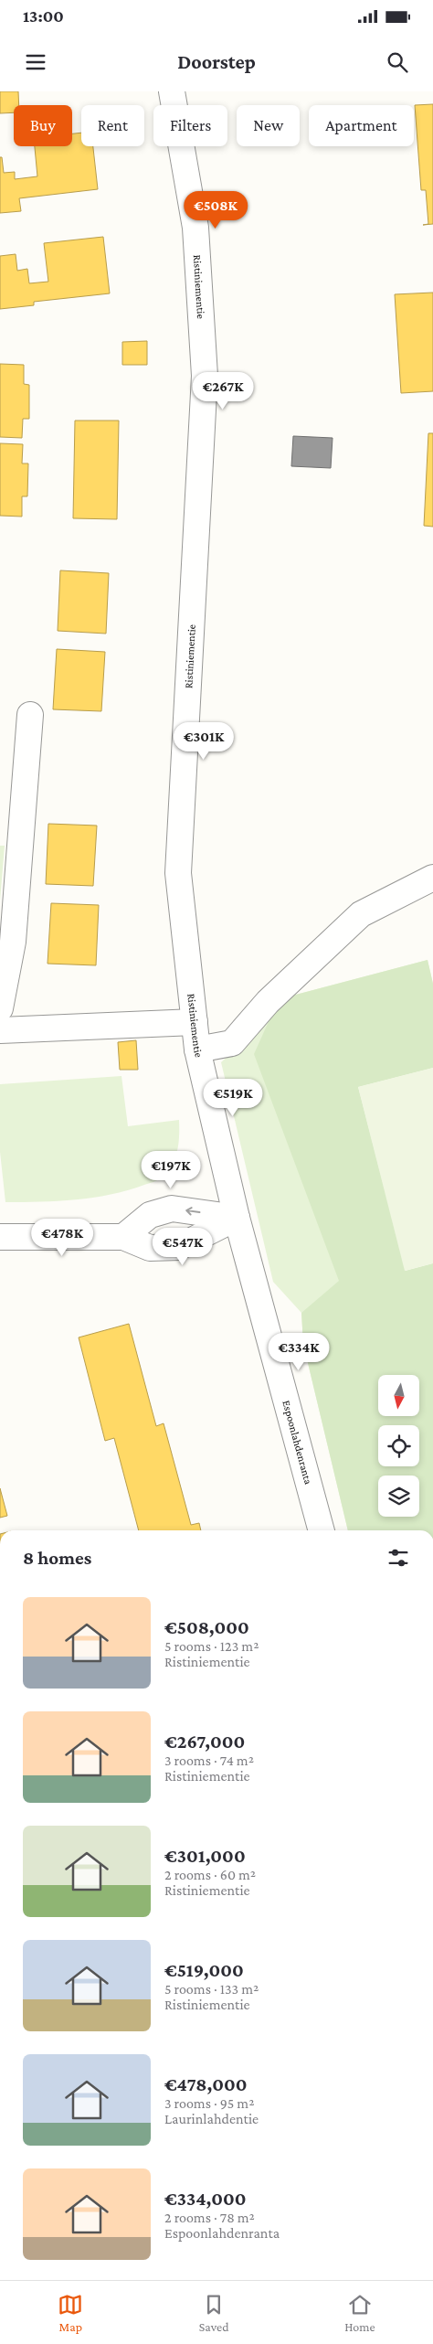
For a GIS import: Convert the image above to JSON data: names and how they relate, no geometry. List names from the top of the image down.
{
  "streets": {
    "street": ["Ristiniementie", "Espoonlahdenranta"]
  },
  "crossings": [
    ["Ristiniementie", "Espoonlahdenranta"]
  ],
  "north": "bottom",
  "page": {
    "status": "13:00",
    "header": "Doorstep",
    "chip": [
      "Buy",
      "Rent",
      "Filters",
      "New",
      "Apartment"
    ],
    "price": [
      "€508K",
      "€267K",
      "€301K",
      "€519K",
      "€197K",
      "€478K",
      "€547K",
      "€334K"
    ],
    "heading": "8 homes",
    "list": [
      {
        "name": "€508,000",
        "note": "5 rooms · 123 m² · Ristiniementie"
      },
      {
        "name": "€267,000",
        "note": "3 rooms · 74 m² · Ristiniementie"
      },
      {
        "name": "€301,000",
        "note": "2 rooms · 60 m² · Ristiniementie"
      },
      {
        "name": "€519,000",
        "note": "5 rooms · 133 m² · Ristiniementie"
      },
      {
        "name": "€478,000",
        "note": "3 rooms · 95 m² · Laurinlahdentie"
      },
      {
        "name": "€334,000",
        "note": "2 rooms · 78 m² · Espoonlahdenranta"
      }
    ],
    "tabs": ["Map", "Saved", "Home"]
  }
}
